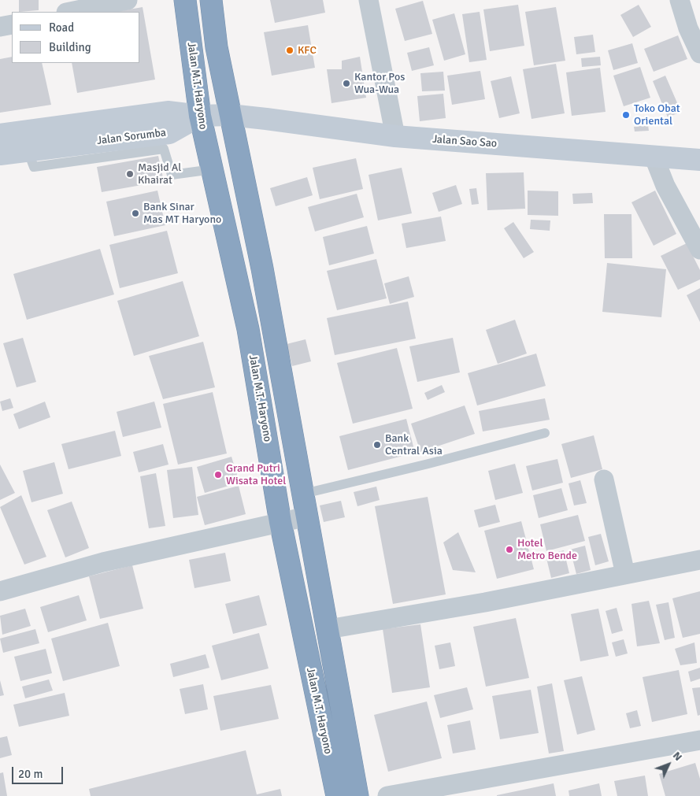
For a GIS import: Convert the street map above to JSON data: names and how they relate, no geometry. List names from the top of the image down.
{
  "streets": {
    "highway": ["Jalan M.T. Haryono"],
    "street": ["Jalan Sorumba", "Jalan Sao Sao"]
  },
  "crossings": [
    ["Jalan M.T. Haryono", "Jalan Sorumba"],
    ["Jalan M.T. Haryono", "Jalan Sao Sao"],
    ["Jalan Sorumba", "Jalan Sao Sao"]
  ],
  "places": [
    "KFC",
    "Kantor Pos Wua-Wua",
    "Toko Obat Oriental",
    "Masjid Al Khairat",
    "Bank Sinar Mas MT Haryono",
    "Bank Central Asia",
    "Grand Putri Wisata Hotel",
    "Hotel Metro Bende"
  ],
  "legend": ["Road", "Building"],
  "scale_bar": "20 m",
  "north": "top right"
}
